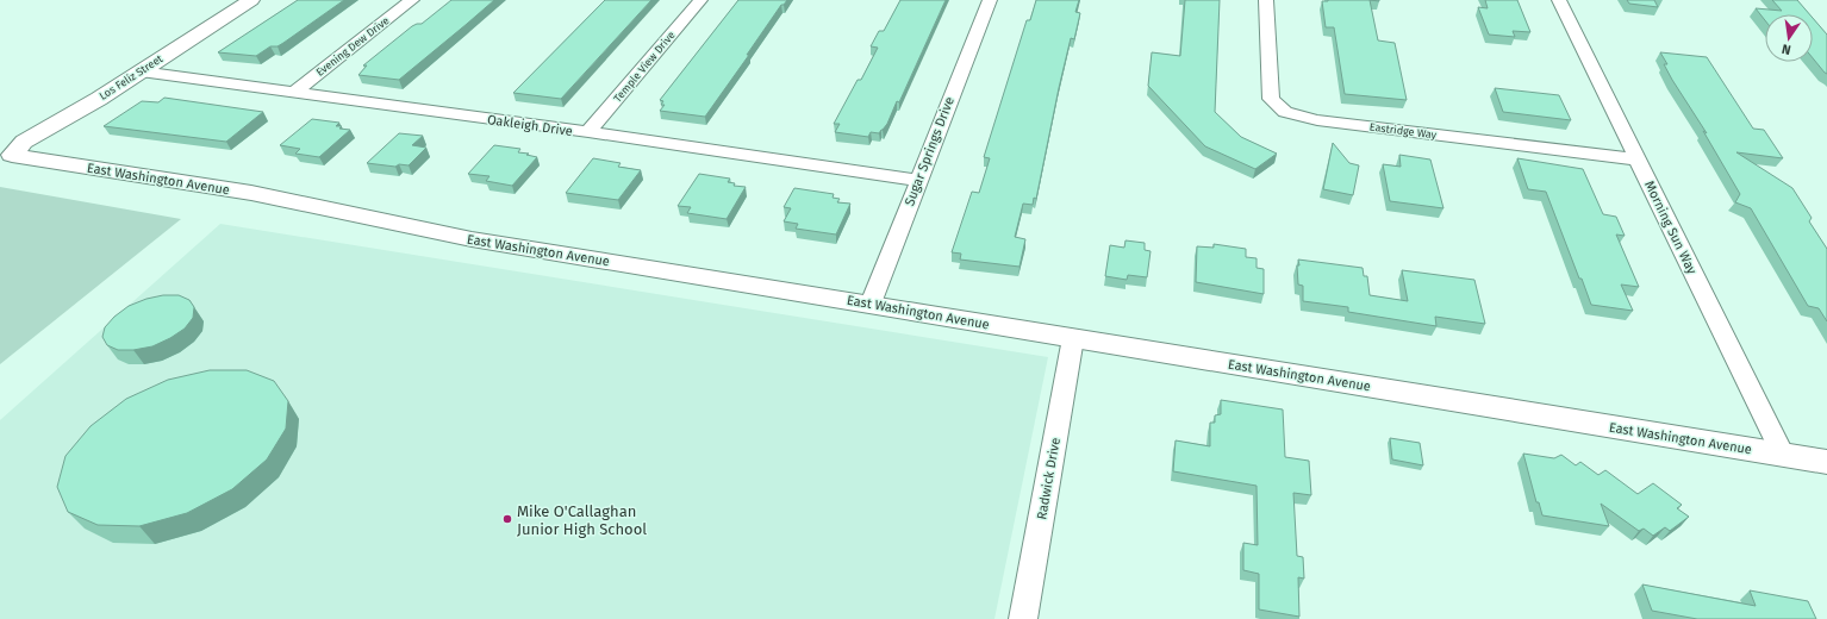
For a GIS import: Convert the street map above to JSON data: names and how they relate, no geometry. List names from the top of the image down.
{
  "streets": {
    "street": [
      "Evening Dew Drive",
      "Temple View Drive",
      "Los Feliz Street",
      "Oakleigh Drive",
      "Eastridge Way",
      "Sugar Springs Drive",
      "East Washington Avenue",
      "Morning Sun Way",
      "Radwick Drive"
    ]
  },
  "crossings": [
    ["Evening Dew Drive", "Oakleigh Drive"],
    ["Temple View Drive", "Oakleigh Drive"],
    ["Los Feliz Street", "Oakleigh Drive"],
    ["Los Feliz Street", "East Washington Avenue"],
    ["Oakleigh Drive", "Sugar Springs Drive"],
    ["Eastridge Way", "Morning Sun Way"],
    ["Sugar Springs Drive", "East Washington Avenue"],
    ["East Washington Avenue", "Morning Sun Way"],
    ["East Washington Avenue", "Radwick Drive"]
  ],
  "places": ["Mike O'Callaghan Junior High School"],
  "north": "bottom"
}
